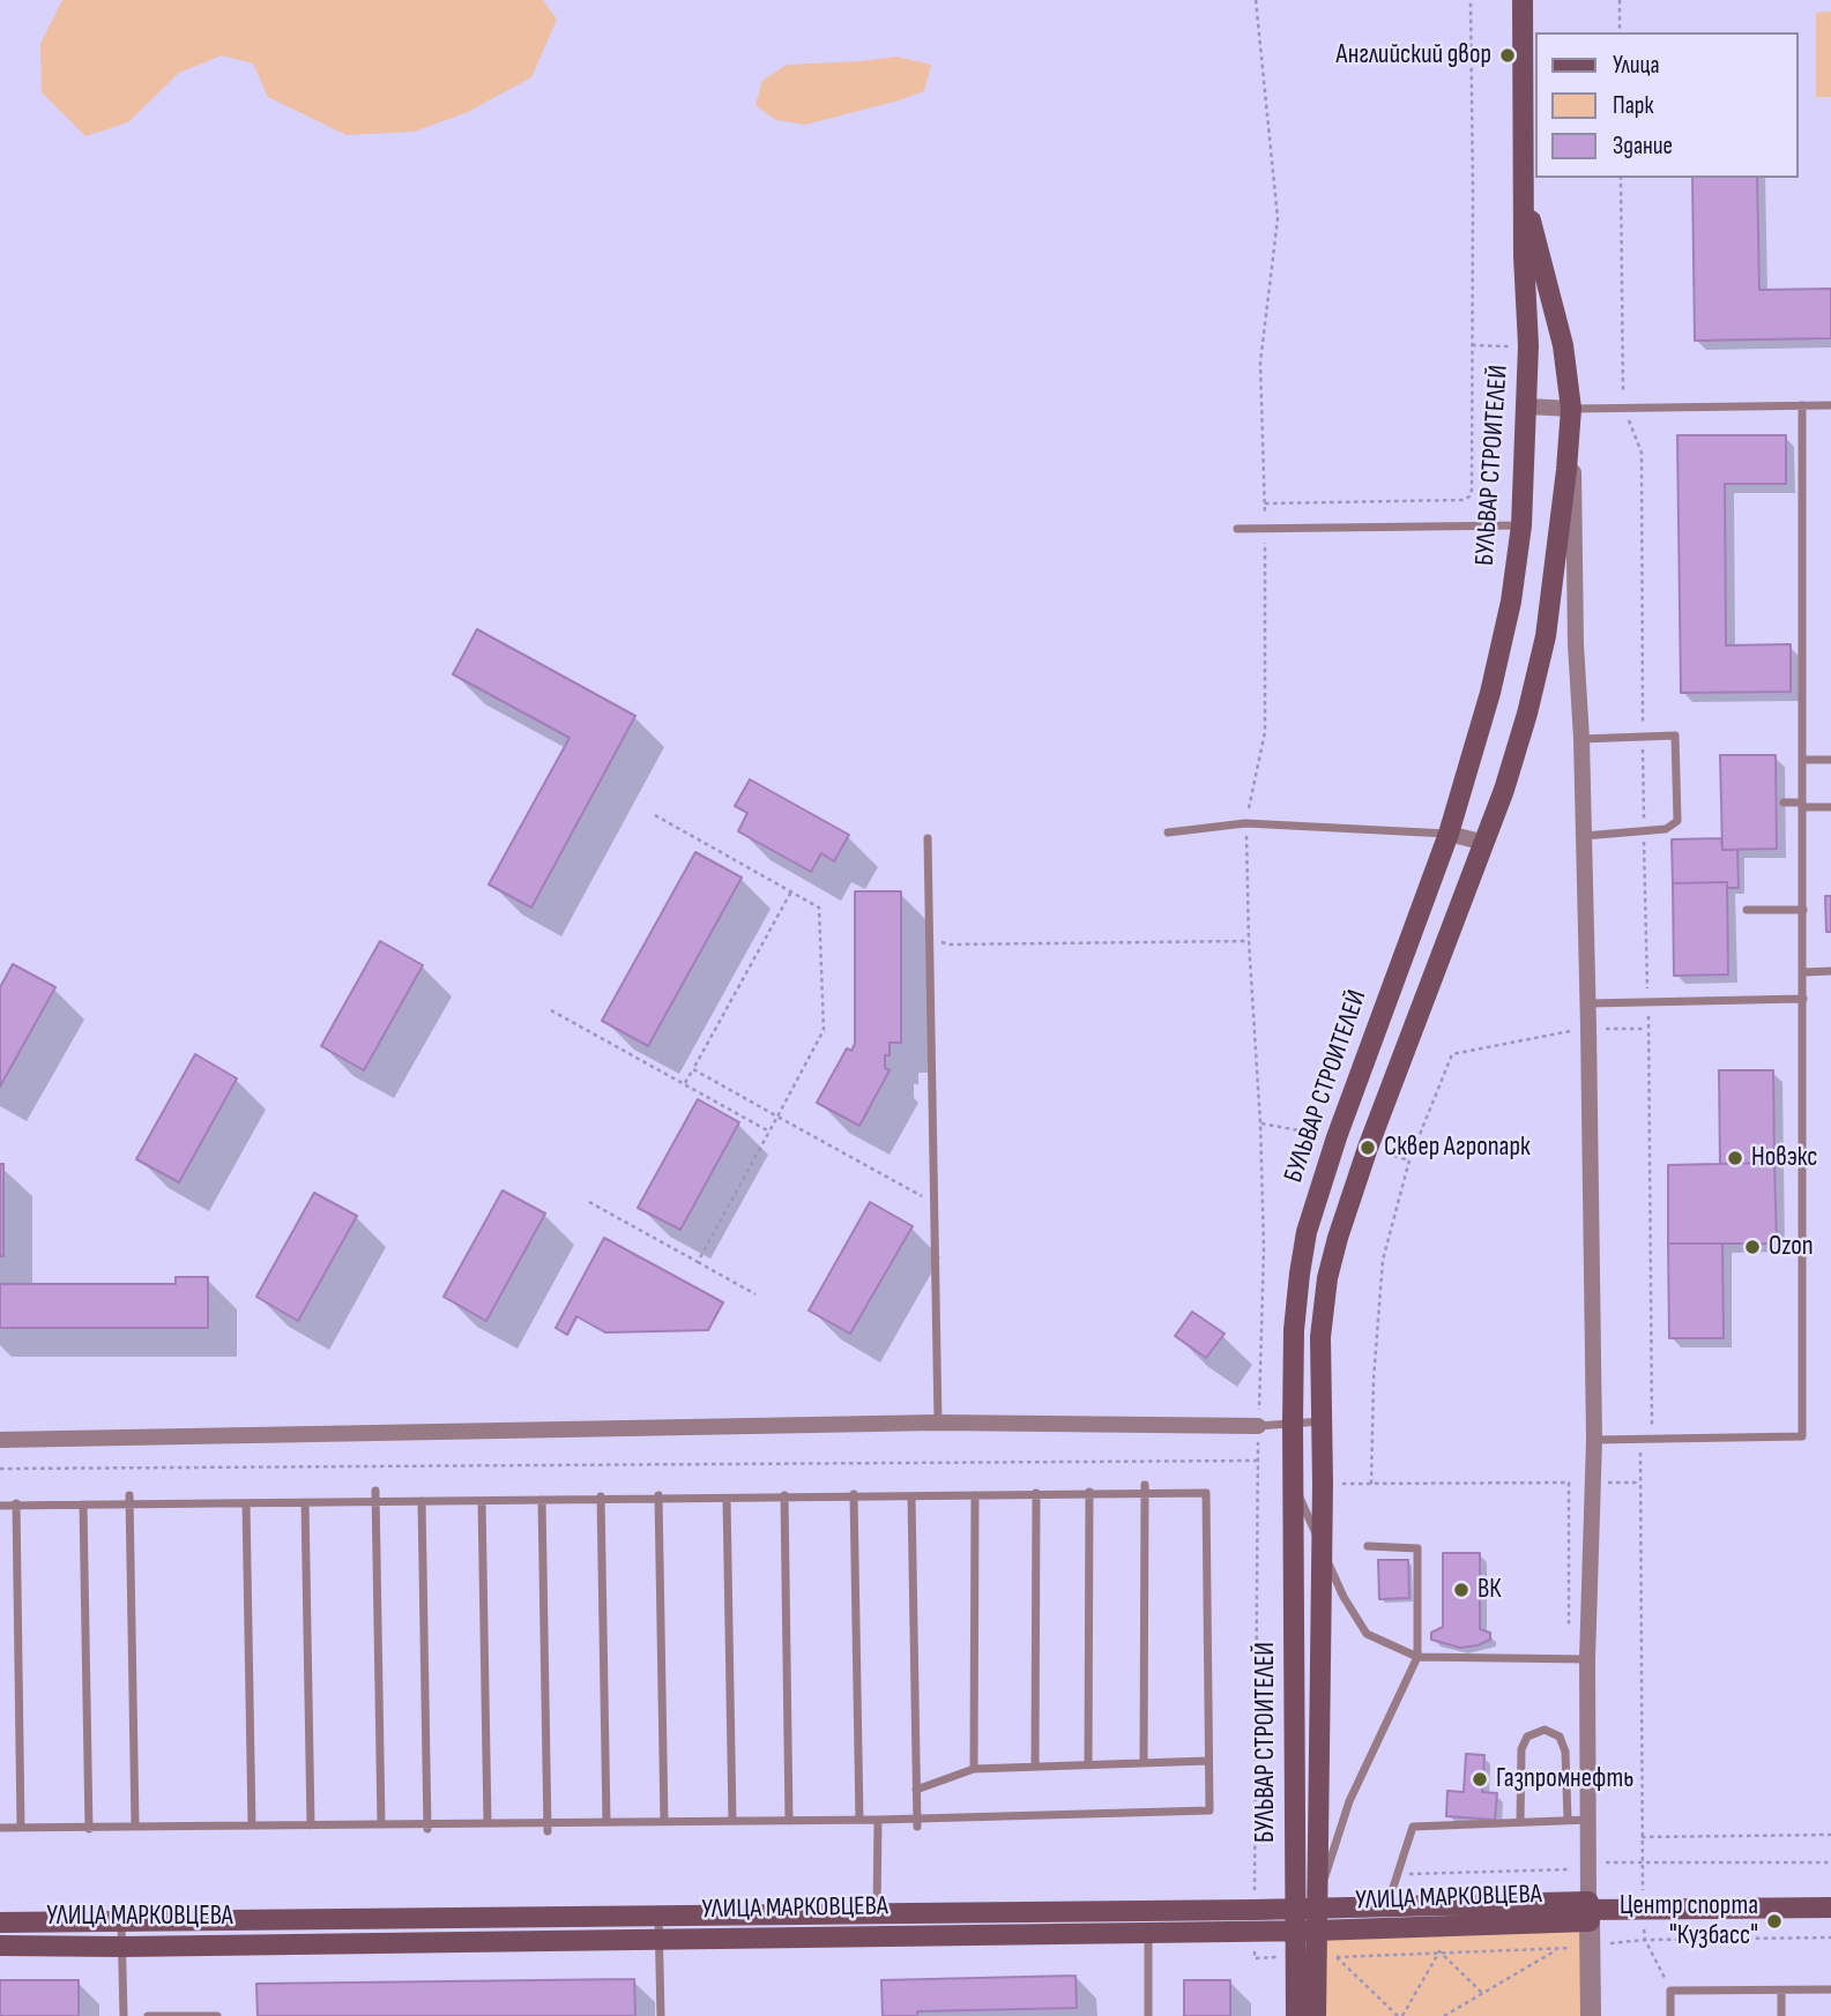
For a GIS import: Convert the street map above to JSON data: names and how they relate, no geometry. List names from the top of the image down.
{
  "streets": {
    "main road": ["БУЛЬВАР СТРОИТЕЛЕЙ", "УЛИЦА МАРКОВЦЕВА"]
  },
  "crossings": [
    ["БУЛЬВАР СТРОИТЕЛЕЙ", "УЛИЦА МАРКОВЦЕВА"]
  ],
  "places": [
    "Английский двор",
    "Сквер Агропарк",
    "Новэкс",
    "Ozon",
    "ВК",
    "Газпромнефть",
    "Центр спорта \"Кузбасс\""
  ],
  "legend": ["Улица", "Парк", "Здание"]
}
